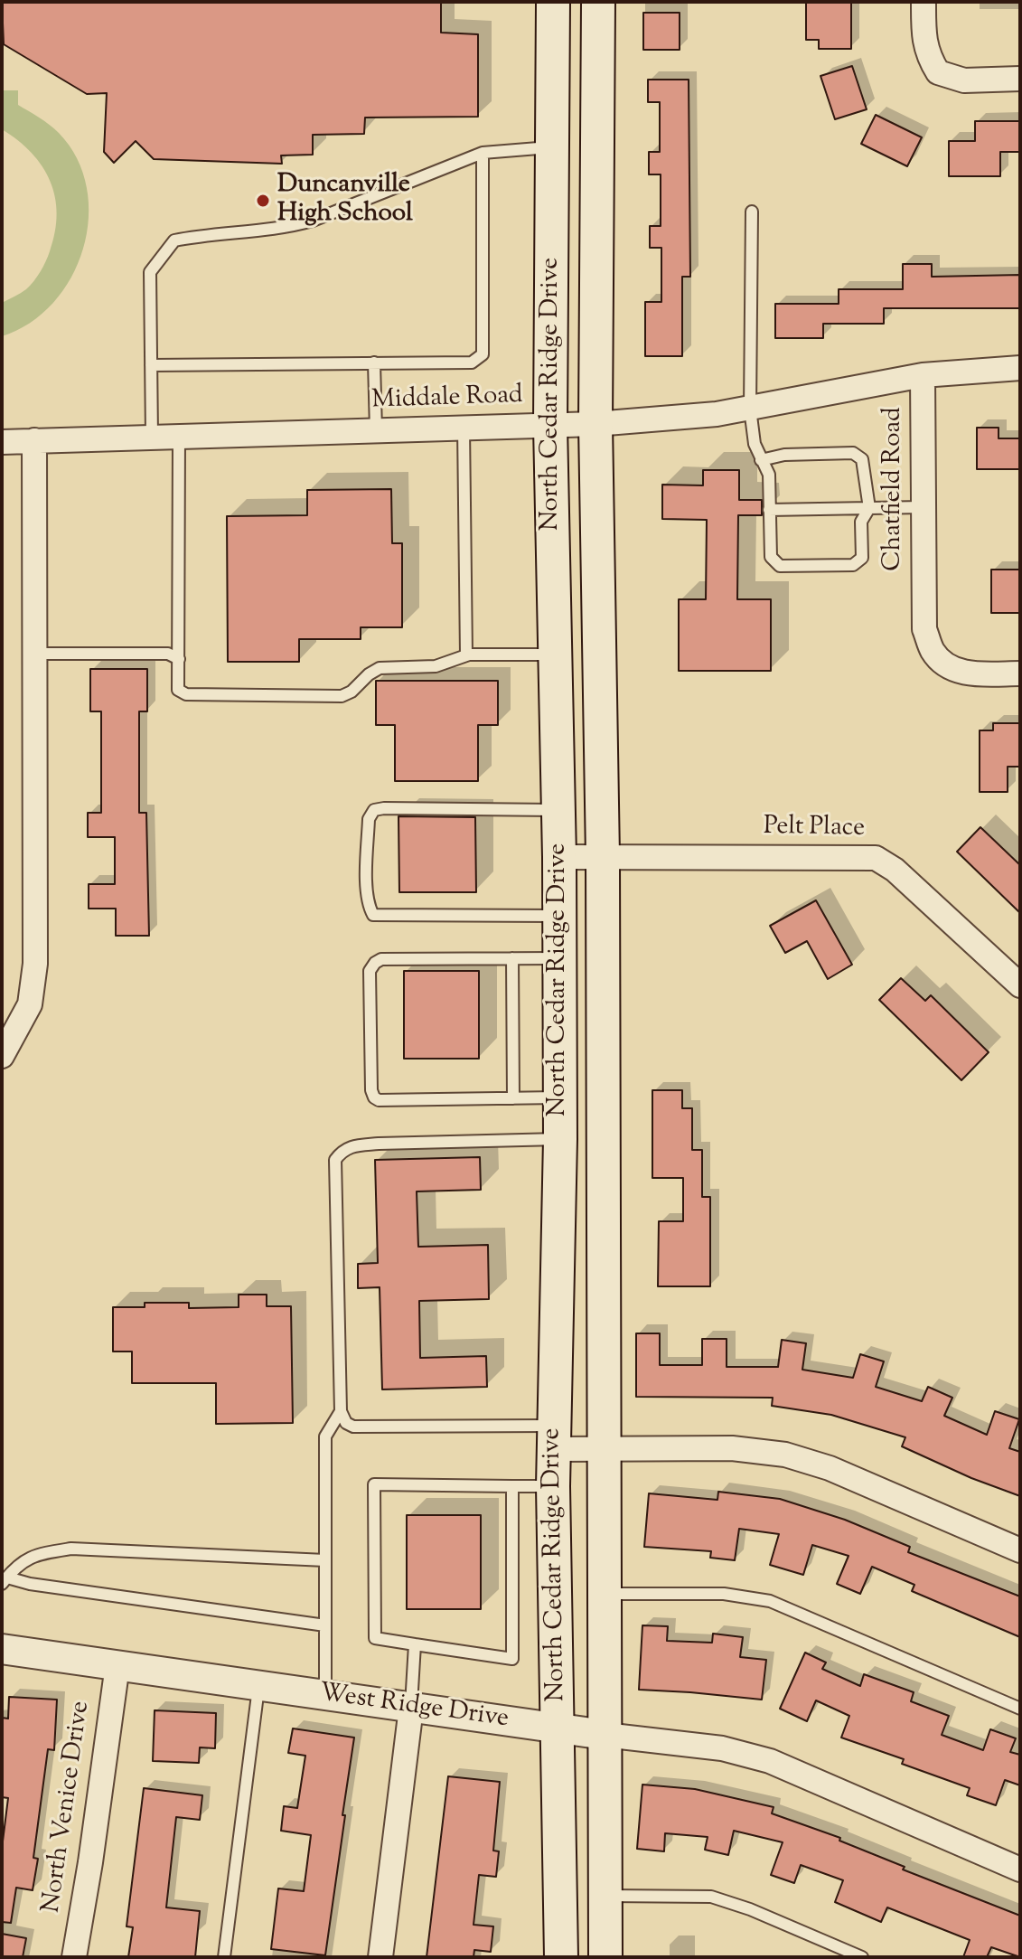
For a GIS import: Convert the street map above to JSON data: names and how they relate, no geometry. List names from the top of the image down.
{
  "streets": {
    "main road": ["North Cedar Ridge Drive"],
    "street": [
      "Middale Road",
      "Chatfield Road",
      "Pelt Place",
      "West Ridge Drive",
      "North Venice Drive"
    ]
  },
  "crossings": [
    ["North Cedar Ridge Drive", "Middale Road"],
    ["North Cedar Ridge Drive", "Pelt Place"],
    ["North Cedar Ridge Drive", "West Ridge Drive"],
    ["Middale Road", "Chatfield Road"],
    ["West Ridge Drive", "North Venice Drive"]
  ],
  "places": ["Duncanville High School"]
}
